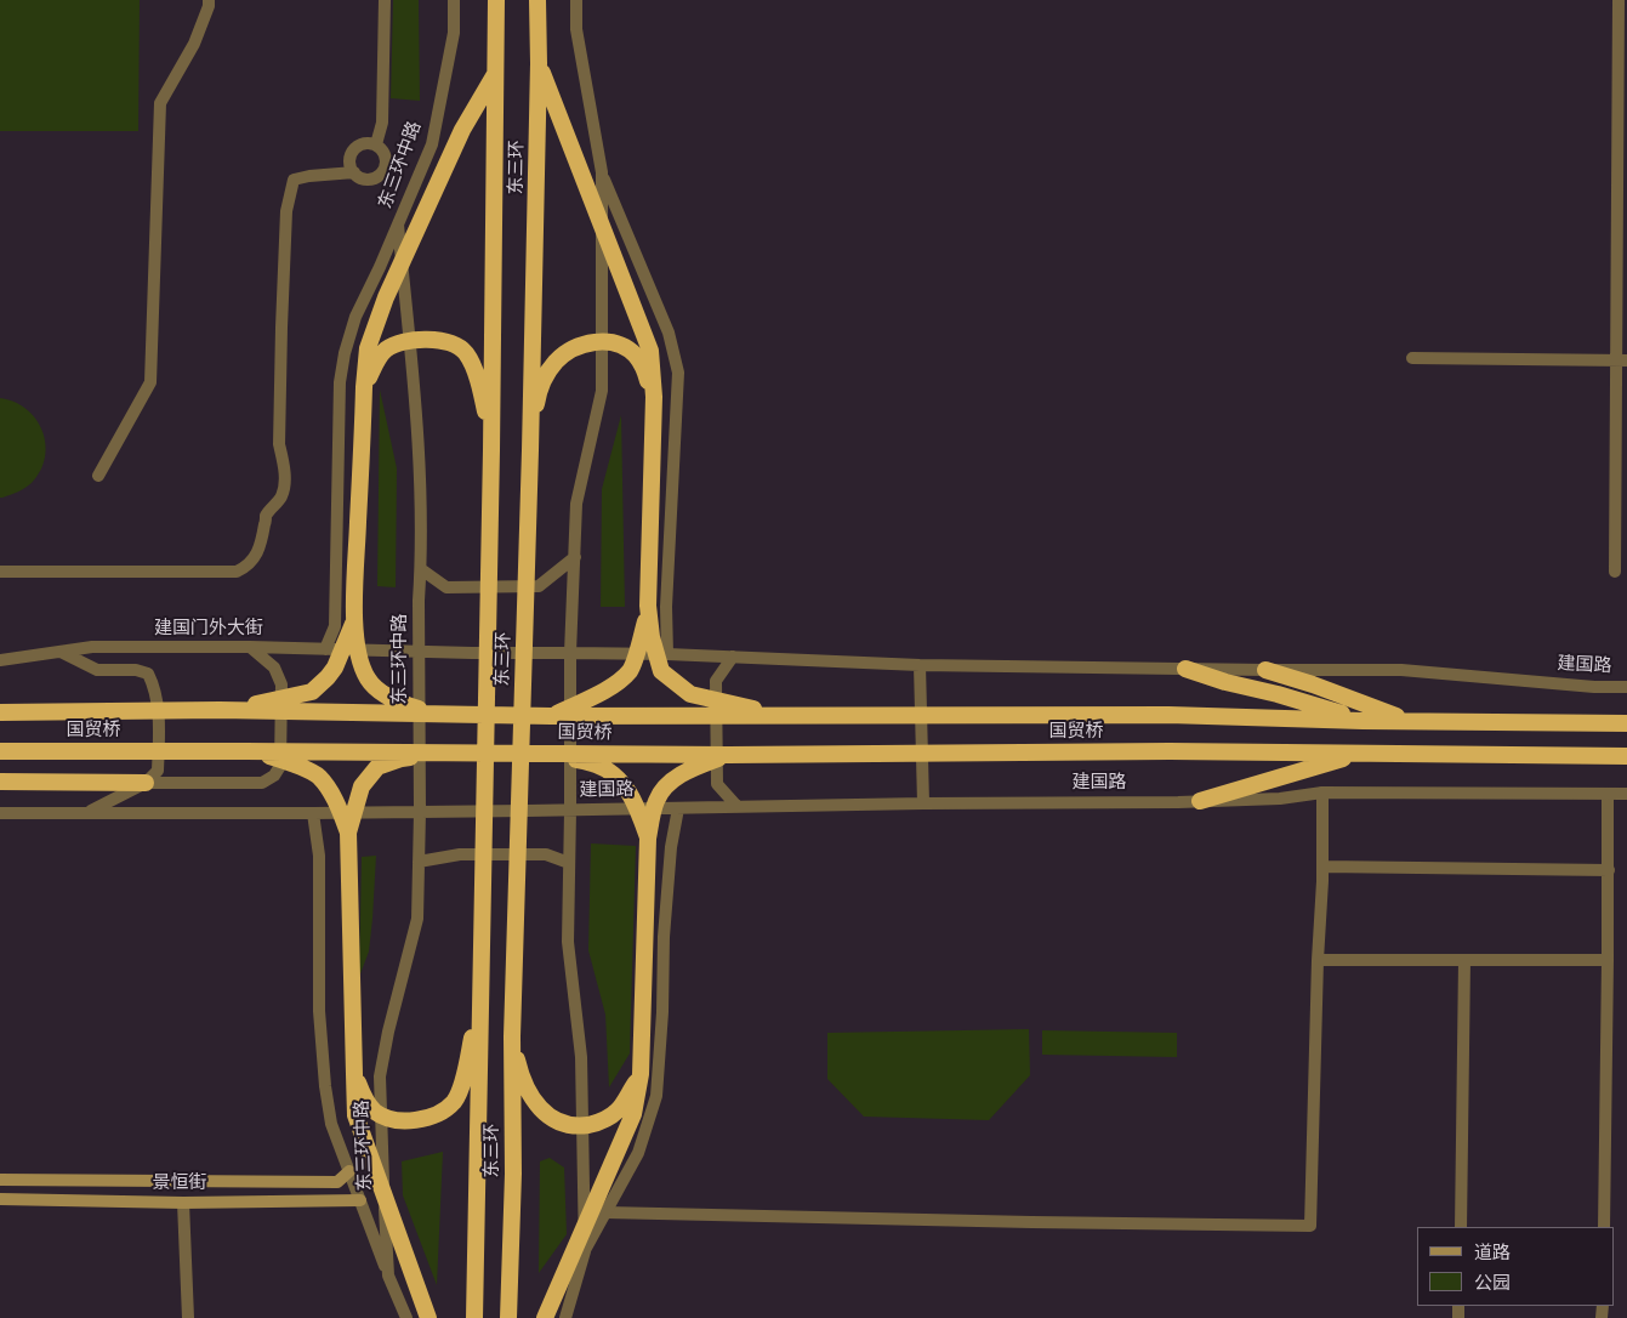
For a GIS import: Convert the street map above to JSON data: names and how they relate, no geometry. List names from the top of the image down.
{
  "streets": {
    "highway": ["东三环", "国贸桥"],
    "main road": ["景恒街"],
    "street": ["东三环中路", "建国门外大街", "建国路"]
  },
  "crossings": [
    ["东三环中路", "建国门外大街"],
    ["东三环中路", "建国路"],
    ["建国门外大街", "建国路"]
  ],
  "legend": ["道路", "公园"]
}
